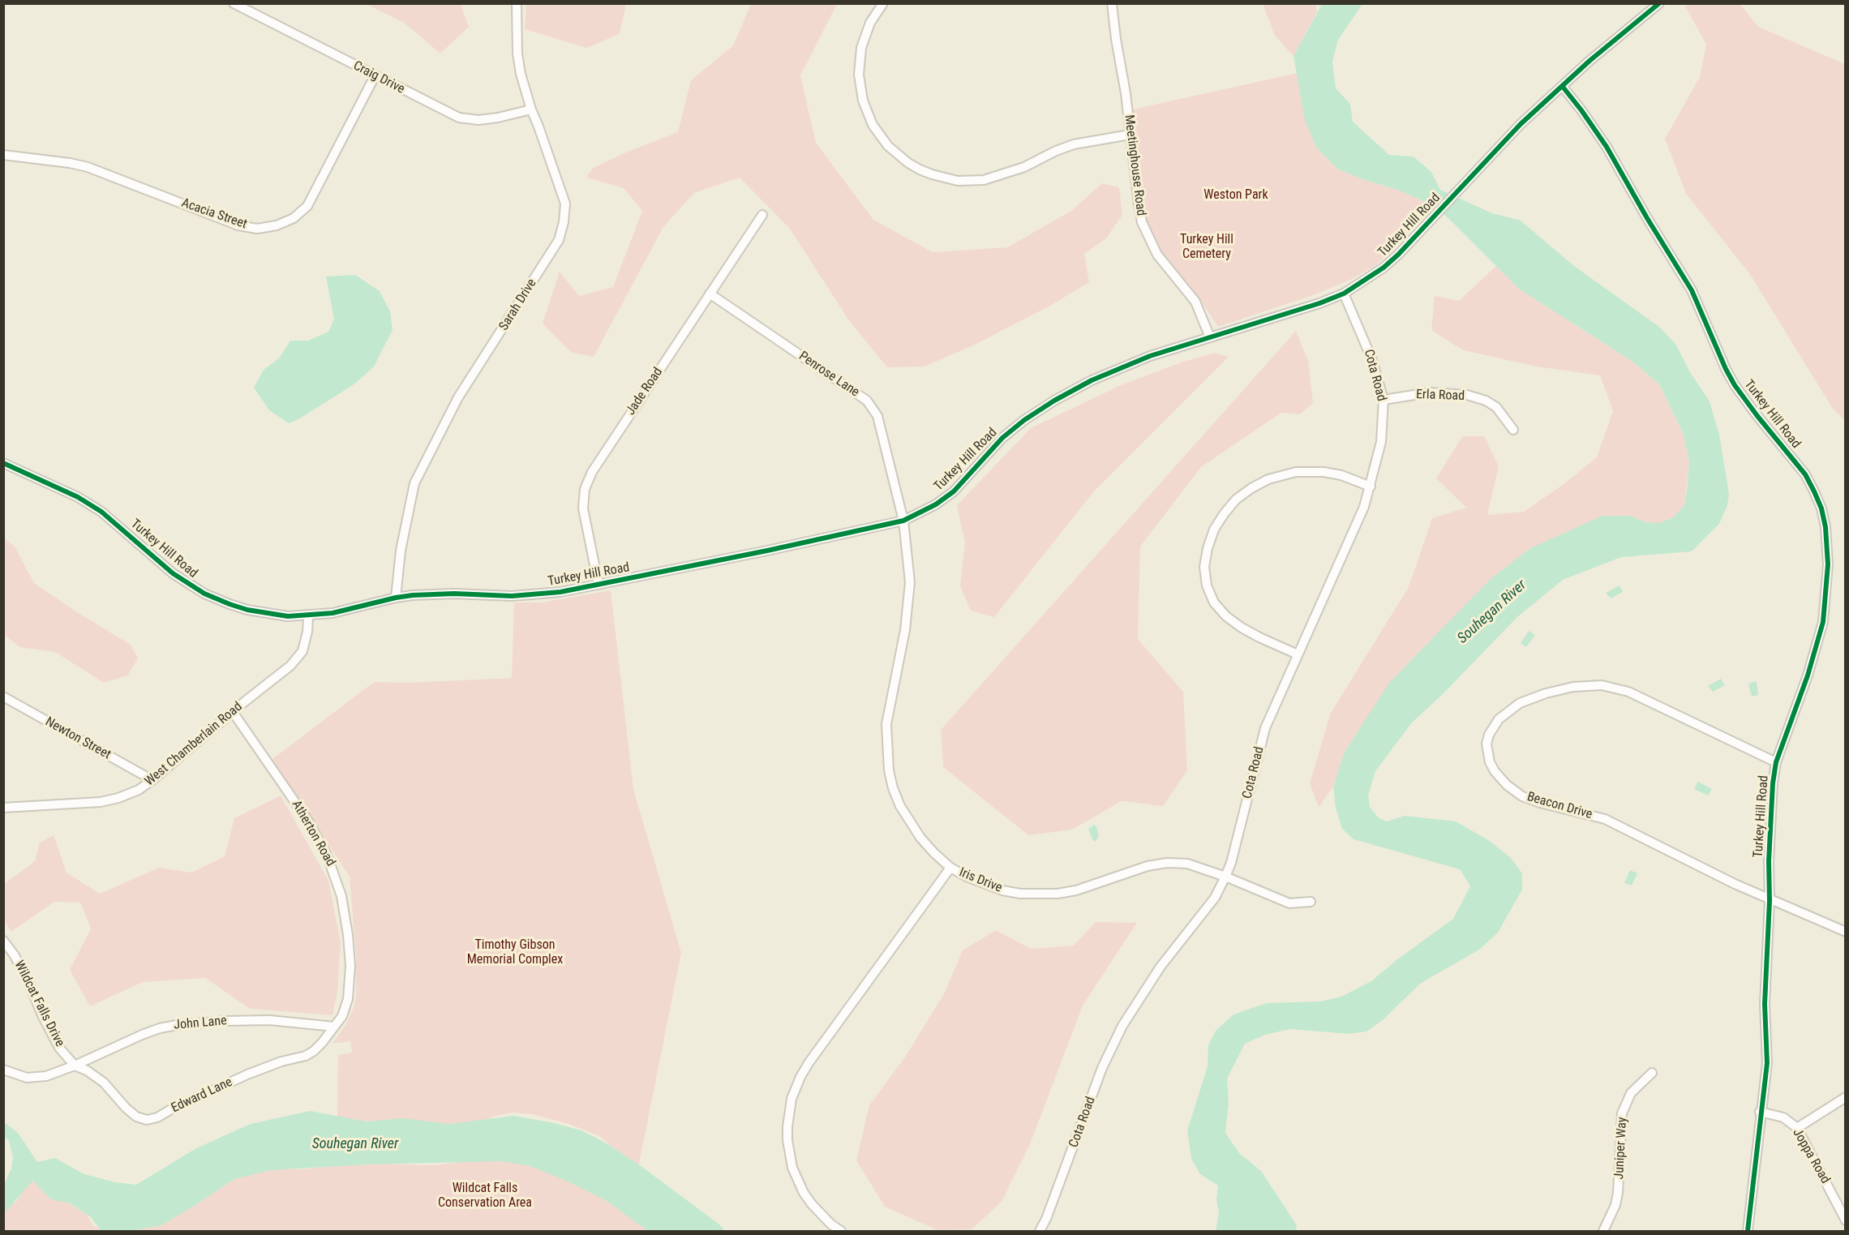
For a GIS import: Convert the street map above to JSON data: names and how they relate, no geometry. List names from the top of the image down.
{
  "streets": {
    "street": [
      "Craig Drive",
      "Meetinghouse Road",
      "Acacia Street",
      "Turkey Hill Road",
      "Sarah Drive",
      "Penrose Lane",
      "Cota Road",
      "Jade Road",
      "Erla Road",
      "Newton Street",
      "West Chamberlain Road",
      "Beacon Drive",
      "Atherton Road",
      "Iris Drive",
      "Wildcat Falls Drive",
      "John Lane",
      "Edward Lane",
      "Juniper Way",
      "Joppa Road"
    ]
  },
  "crossings": [
    ["Craig Drive", "Acacia Street"],
    ["Craig Drive", "Sarah Drive"],
    ["Meetinghouse Road", "Turkey Hill Road"],
    ["Turkey Hill Road", "Sarah Drive"],
    ["Turkey Hill Road", "Penrose Lane"],
    ["Turkey Hill Road", "Cota Road"],
    ["Turkey Hill Road", "Jade Road"],
    ["Turkey Hill Road", "West Chamberlain Road"],
    ["Turkey Hill Road", "Beacon Drive"],
    ["Turkey Hill Road", "Iris Drive"],
    ["Turkey Hill Road", "Joppa Road"],
    ["Penrose Lane", "Jade Road"],
    ["Penrose Lane", "Iris Drive"],
    ["Cota Road", "Erla Road"],
    ["Cota Road", "Iris Drive"],
    ["Newton Street", "West Chamberlain Road"],
    ["West Chamberlain Road", "Atherton Road"],
    ["Atherton Road", "John Lane"],
    ["Atherton Road", "Edward Lane"],
    ["Wildcat Falls Drive", "John Lane"],
    ["Wildcat Falls Drive", "Edward Lane"],
    ["John Lane", "Edward Lane"]
  ],
  "water": ["Souhegan River"],
  "parks": [
    "Weston Park",
    "Turkey Hill Cemetery",
    "Timothy Gibson Memorial Complex",
    "Wildcat Falls Conservation Area"
  ]
}
